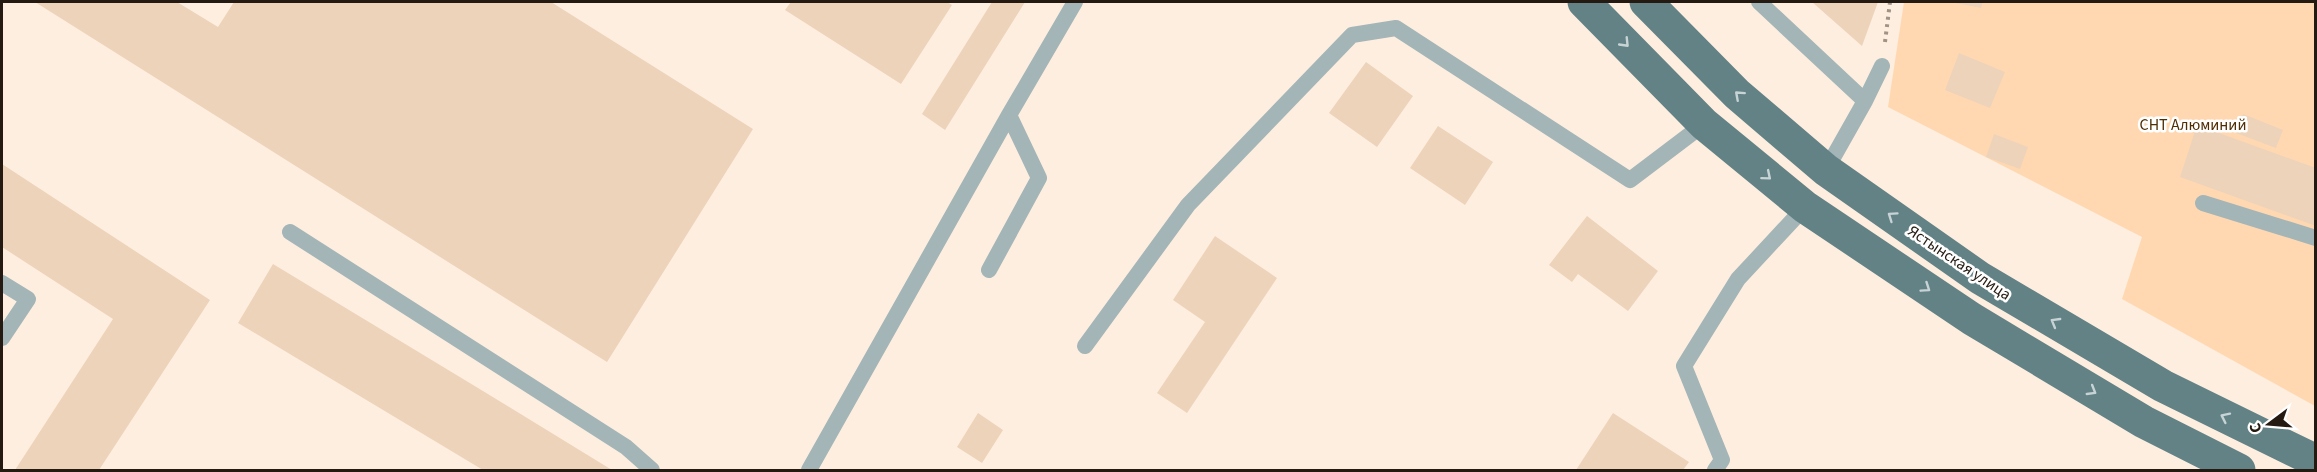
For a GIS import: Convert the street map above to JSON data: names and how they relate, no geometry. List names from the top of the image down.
{
  "streets": {
    "main road": ["Ястынская улица"]
  },
  "parks": ["СНТ Алюминий"],
  "north": "left"
}
